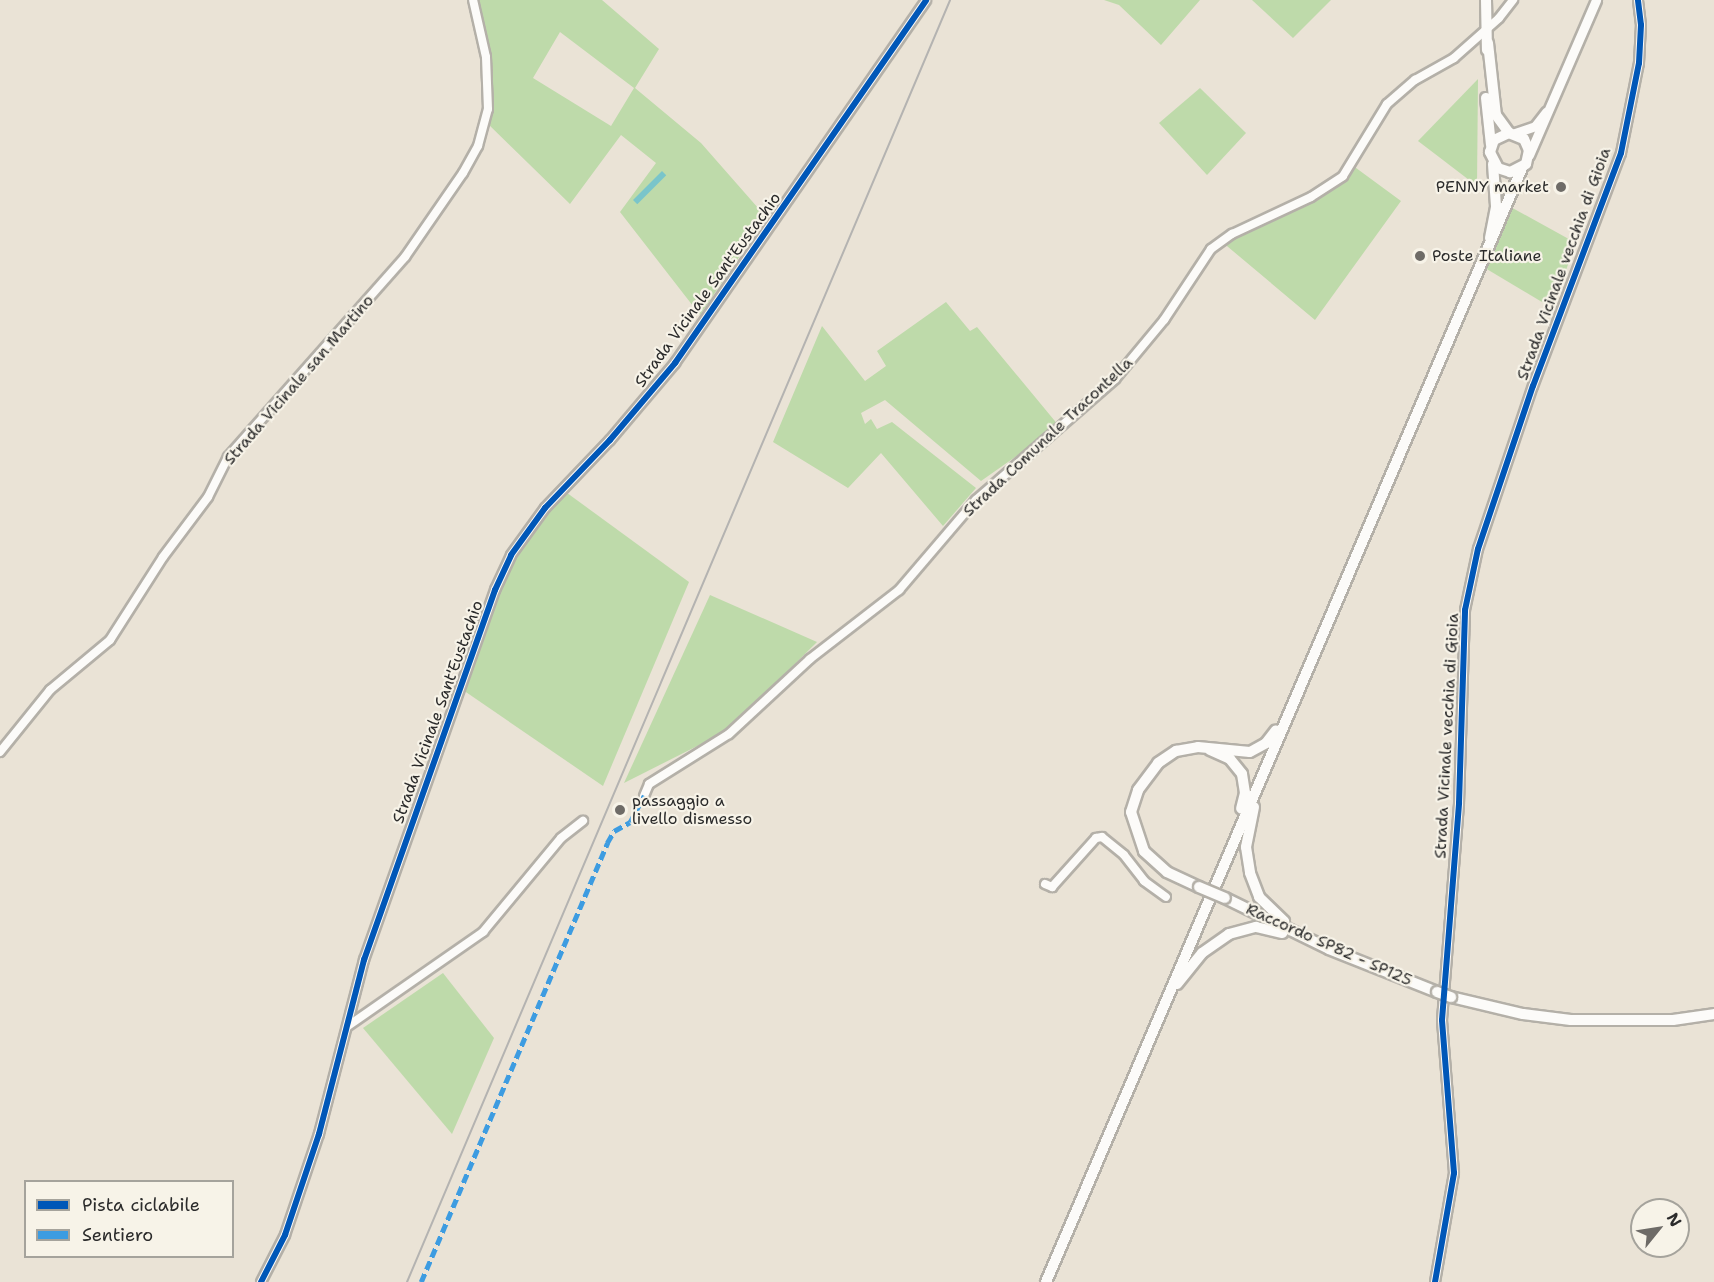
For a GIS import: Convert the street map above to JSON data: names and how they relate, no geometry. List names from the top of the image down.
{
  "streets": {
    "main road": ["Raccordo SP82 - SP125"],
    "street": [
      "Strada Vicinale vecchia di Gioia",
      "Strada Vicinale Sant'Eustachio",
      "Strada Vicinale san Martino",
      "Strada Comunale Tracontella"
    ]
  },
  "places": ["PENNY market", "Poste Italiane", "passaggio a livello dismesso"],
  "legend": ["Pista ciclabile", "Sentiero"],
  "north": "top right"
}
